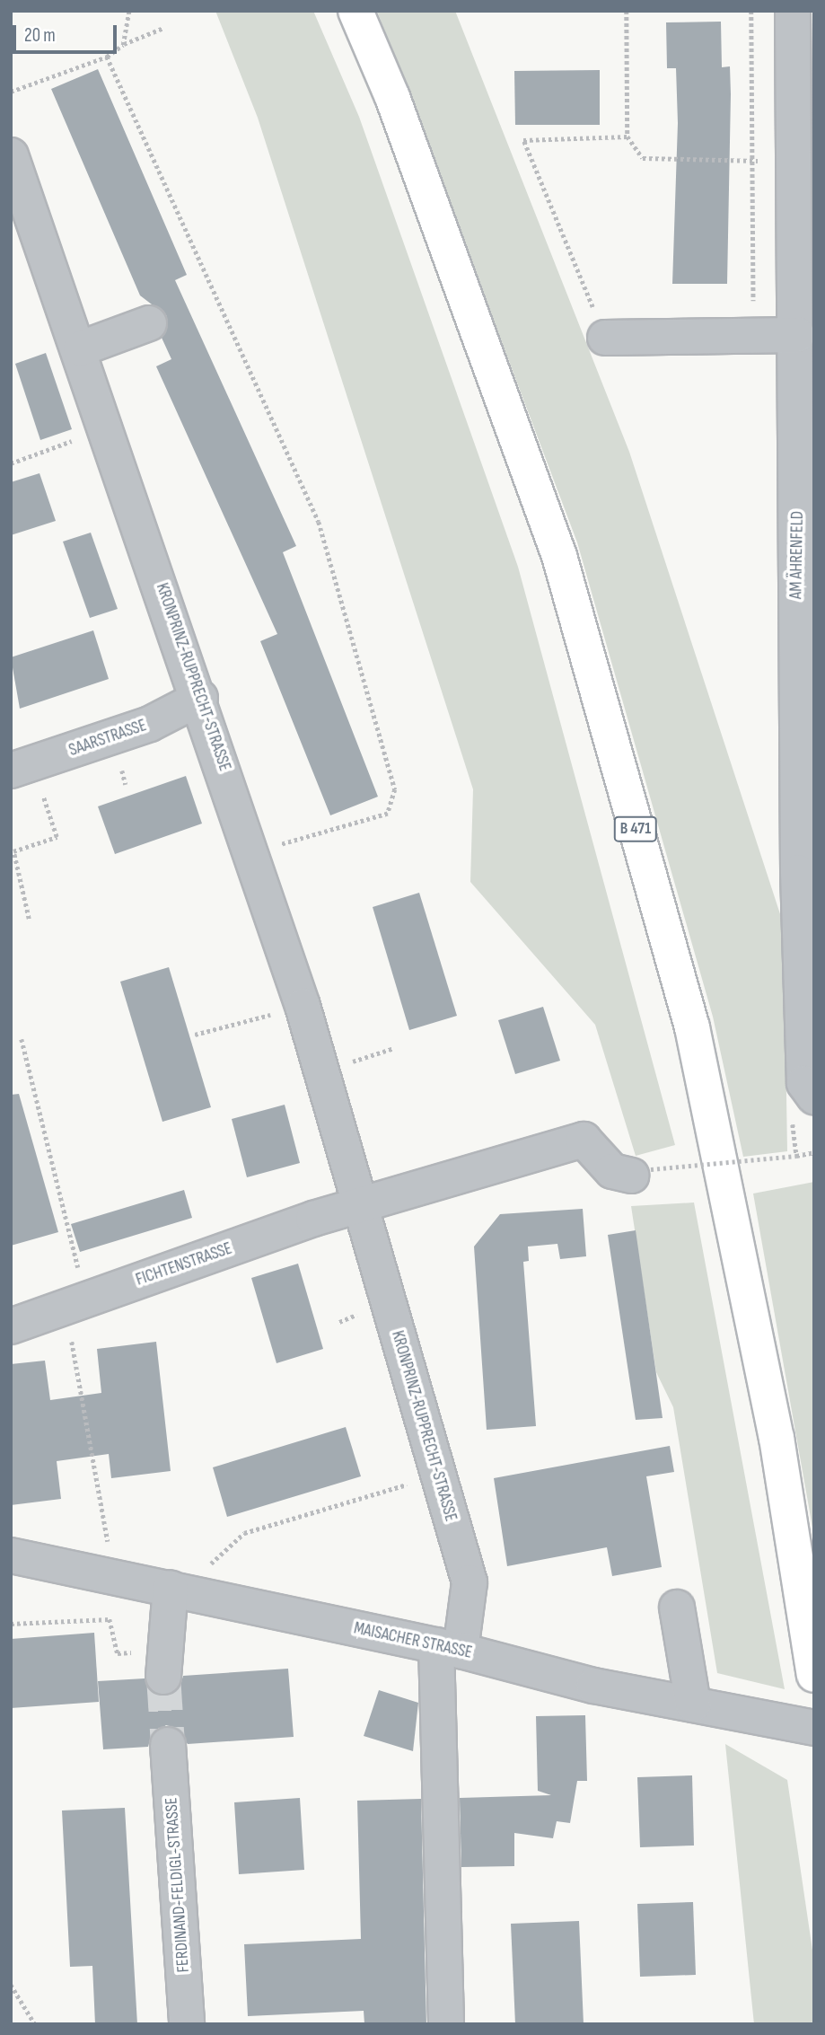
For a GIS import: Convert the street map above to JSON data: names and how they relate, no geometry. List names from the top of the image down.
{
  "streets": {
    "highway": ["B 471"],
    "street": [
      "AM ÄHRENFELD",
      "KRONPRINZ-RUPPRECHT-STRASSE",
      "SAARSTRASSE",
      "FICHTENSTRASSE",
      "MAISACHER STRASSE",
      "FERDINAND-FELDIGL-STRASSE"
    ]
  },
  "crossings": [
    ["KRONPRINZ-RUPPRECHT-STRASSE", "SAARSTRASSE"],
    ["KRONPRINZ-RUPPRECHT-STRASSE", "FICHTENSTRASSE"],
    ["KRONPRINZ-RUPPRECHT-STRASSE", "MAISACHER STRASSE"]
  ],
  "scale_bar": "20 m"
}
